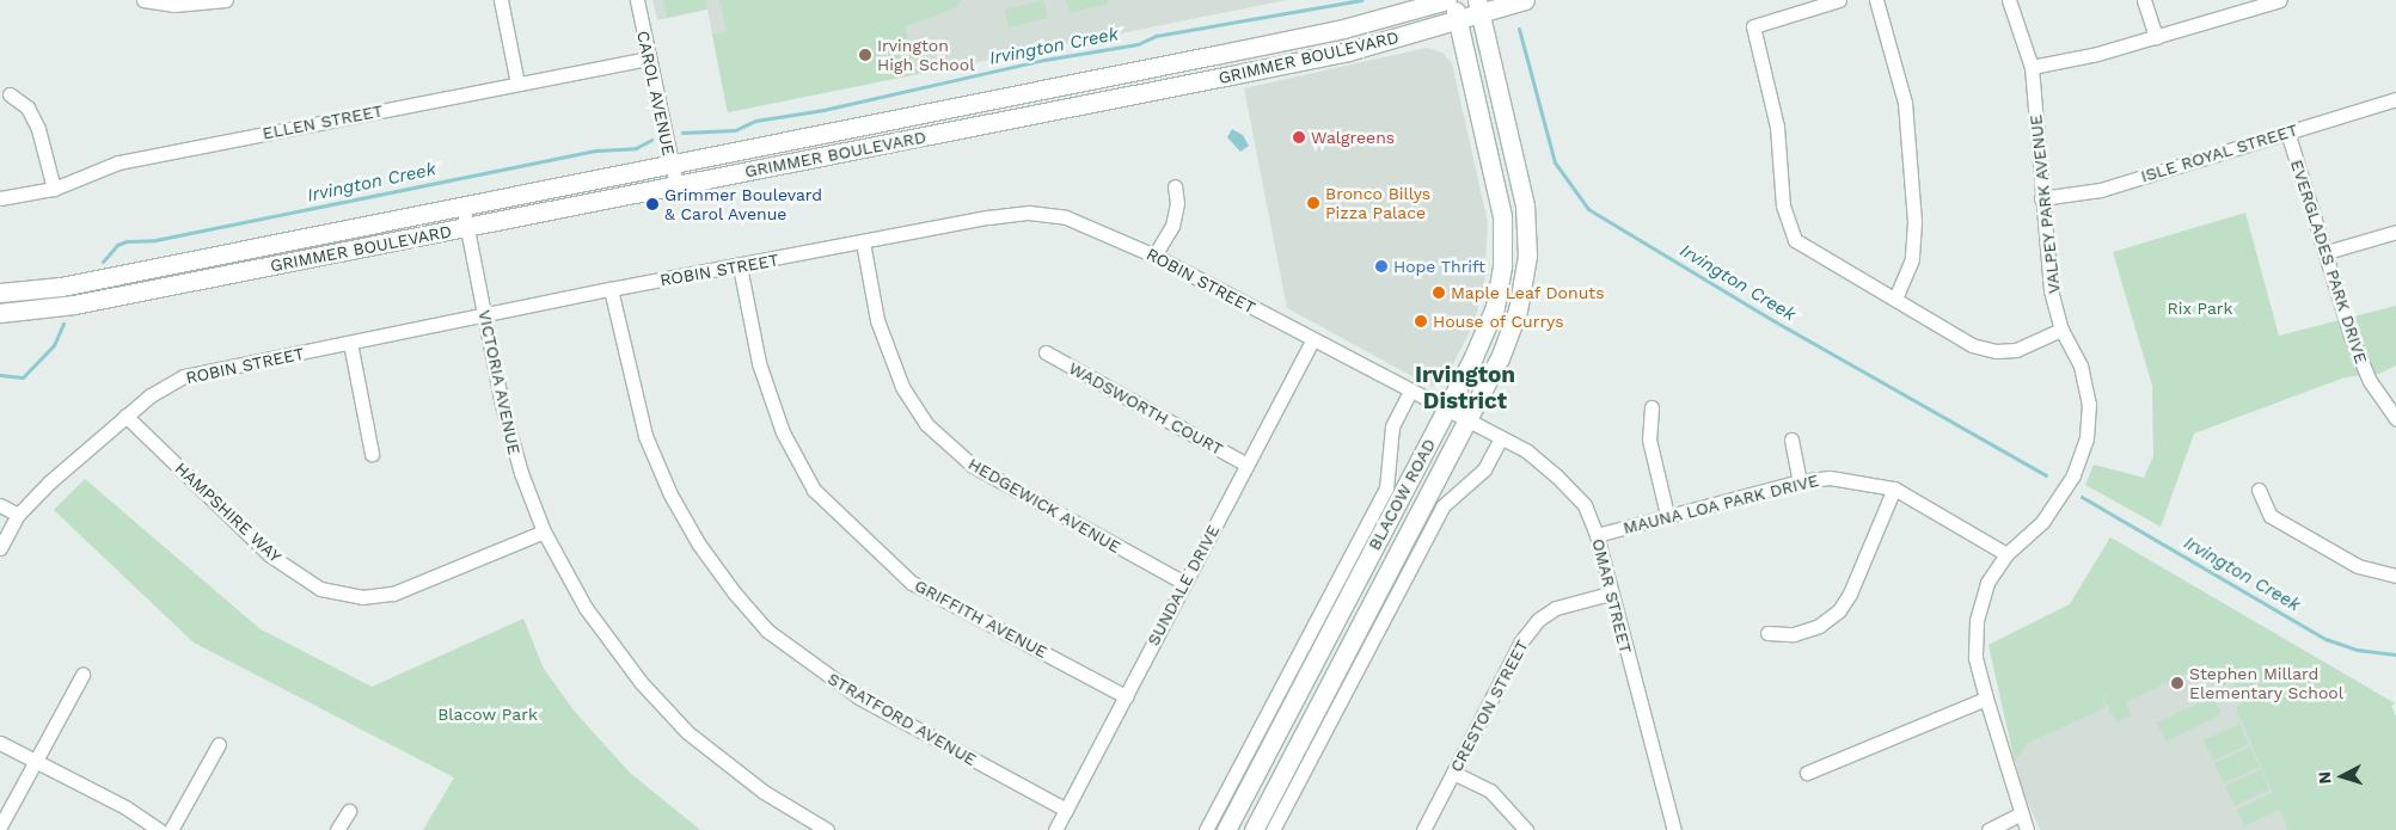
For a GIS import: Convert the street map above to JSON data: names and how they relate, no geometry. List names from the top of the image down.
{
  "streets": {
    "main road": ["GRIMMER BOULEVARD", "BLACOW ROAD"],
    "street": [
      "CAROL AVENUE",
      "ELLEN STREET",
      "ISLE ROYAL STREET",
      "VALPEY PARK AVENUE",
      "EVERGLADES PARK DRIVE",
      "ROBIN STREET",
      "VICTORIA AVENUE",
      "WADSWORTH COURT",
      "MAUNA LOA PARK DRIVE",
      "HEDGEWICK AVENUE",
      "HAMPSHIRE WAY",
      "SUNDALE DRIVE",
      "OMAR STREET",
      "GRIFFITH AVENUE",
      "CRESTON STREET",
      "STRATFORD AVENUE"
    ]
  },
  "crossings": [
    ["GRIMMER BOULEVARD", "CAROL AVENUE"],
    ["GRIMMER BOULEVARD", "VICTORIA AVENUE"],
    ["GRIMMER BOULEVARD", "BLACOW ROAD"],
    ["CAROL AVENUE", "ELLEN STREET"],
    ["ISLE ROYAL STREET", "VALPEY PARK AVENUE"],
    ["ISLE ROYAL STREET", "EVERGLADES PARK DRIVE"],
    ["VALPEY PARK AVENUE", "MAUNA LOA PARK DRIVE"],
    ["ROBIN STREET", "VICTORIA AVENUE"],
    ["ROBIN STREET", "BLACOW ROAD"],
    ["ROBIN STREET", "HEDGEWICK AVENUE"],
    ["ROBIN STREET", "HAMPSHIRE WAY"],
    ["ROBIN STREET", "SUNDALE DRIVE"],
    ["ROBIN STREET", "OMAR STREET"],
    ["ROBIN STREET", "GRIFFITH AVENUE"],
    ["ROBIN STREET", "STRATFORD AVENUE"],
    ["VICTORIA AVENUE", "HAMPSHIRE WAY"],
    ["WADSWORTH COURT", "SUNDALE DRIVE"],
    ["BLACOW ROAD", "OMAR STREET"],
    ["MAUNA LOA PARK DRIVE", "OMAR STREET"],
    ["HEDGEWICK AVENUE", "SUNDALE DRIVE"],
    ["SUNDALE DRIVE", "GRIFFITH AVENUE"],
    ["SUNDALE DRIVE", "STRATFORD AVENUE"],
    ["OMAR STREET", "CRESTON STREET"]
  ],
  "districts": ["Irvington District"],
  "water": ["Irvington Creek"],
  "parks": ["Rix Park", "Blacow Park"],
  "places": [
    "Irvington High School",
    "Walgreens",
    "Bronco Billys Pizza Palace",
    "Grimmer Boulevard & Carol Avenue",
    "Hope Thrift",
    "Maple Leaf Donuts",
    "House of Currys",
    "Stephen Millard Elementary School"
  ],
  "north": "left"
}
